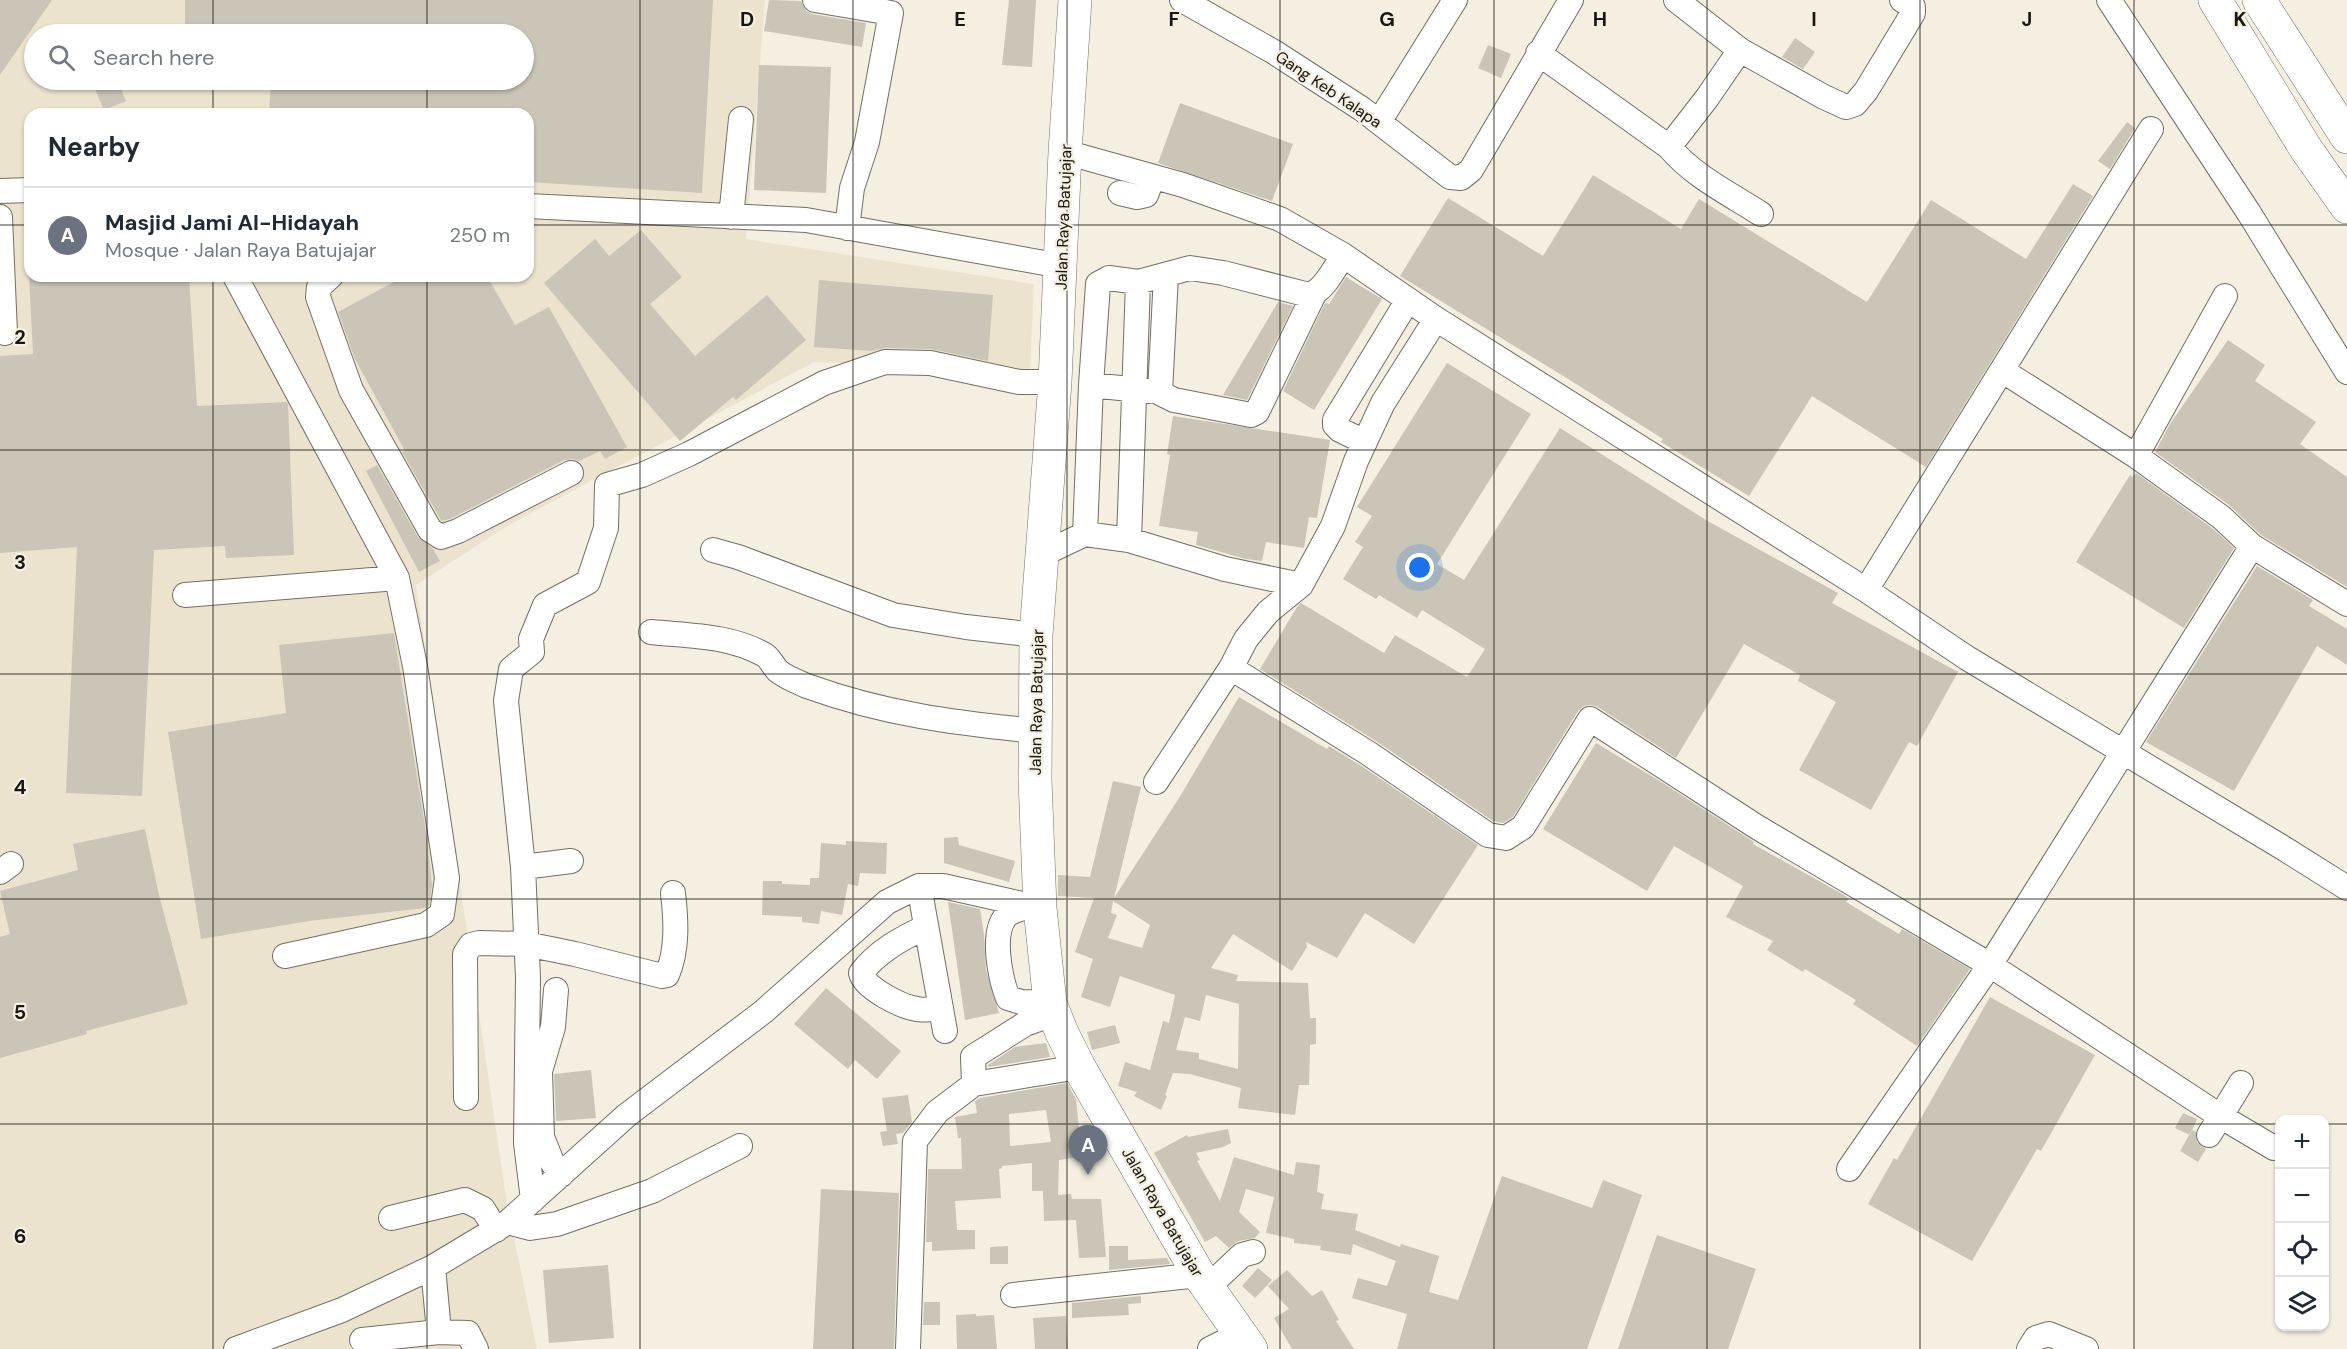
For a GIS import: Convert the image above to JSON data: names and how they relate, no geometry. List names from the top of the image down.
{
  "streets": {
    "highway": ["Jalan Raya Batujajar"],
    "street": ["Gang Keb Kalapa"]
  },
  "page": {
    "search": "Search here",
    "heading": "Nearby",
    "list": [
      {
        "mark": "A",
        "name": "Masjid Jami Al-Hidayah",
        "note": "Mosque · Jalan Raya Batujajar",
        "value": "250 m"
      }
    ],
    "map_buttons": ["+", "−"],
    "pins": "A"
  },
  "grid": {
    "columns": [
      "D",
      "E",
      "F",
      "G",
      "H",
      "I",
      "J",
      "K"
    ],
    "rows": [
      "2",
      "3",
      "4",
      "5",
      "6"
    ]
  }
}
